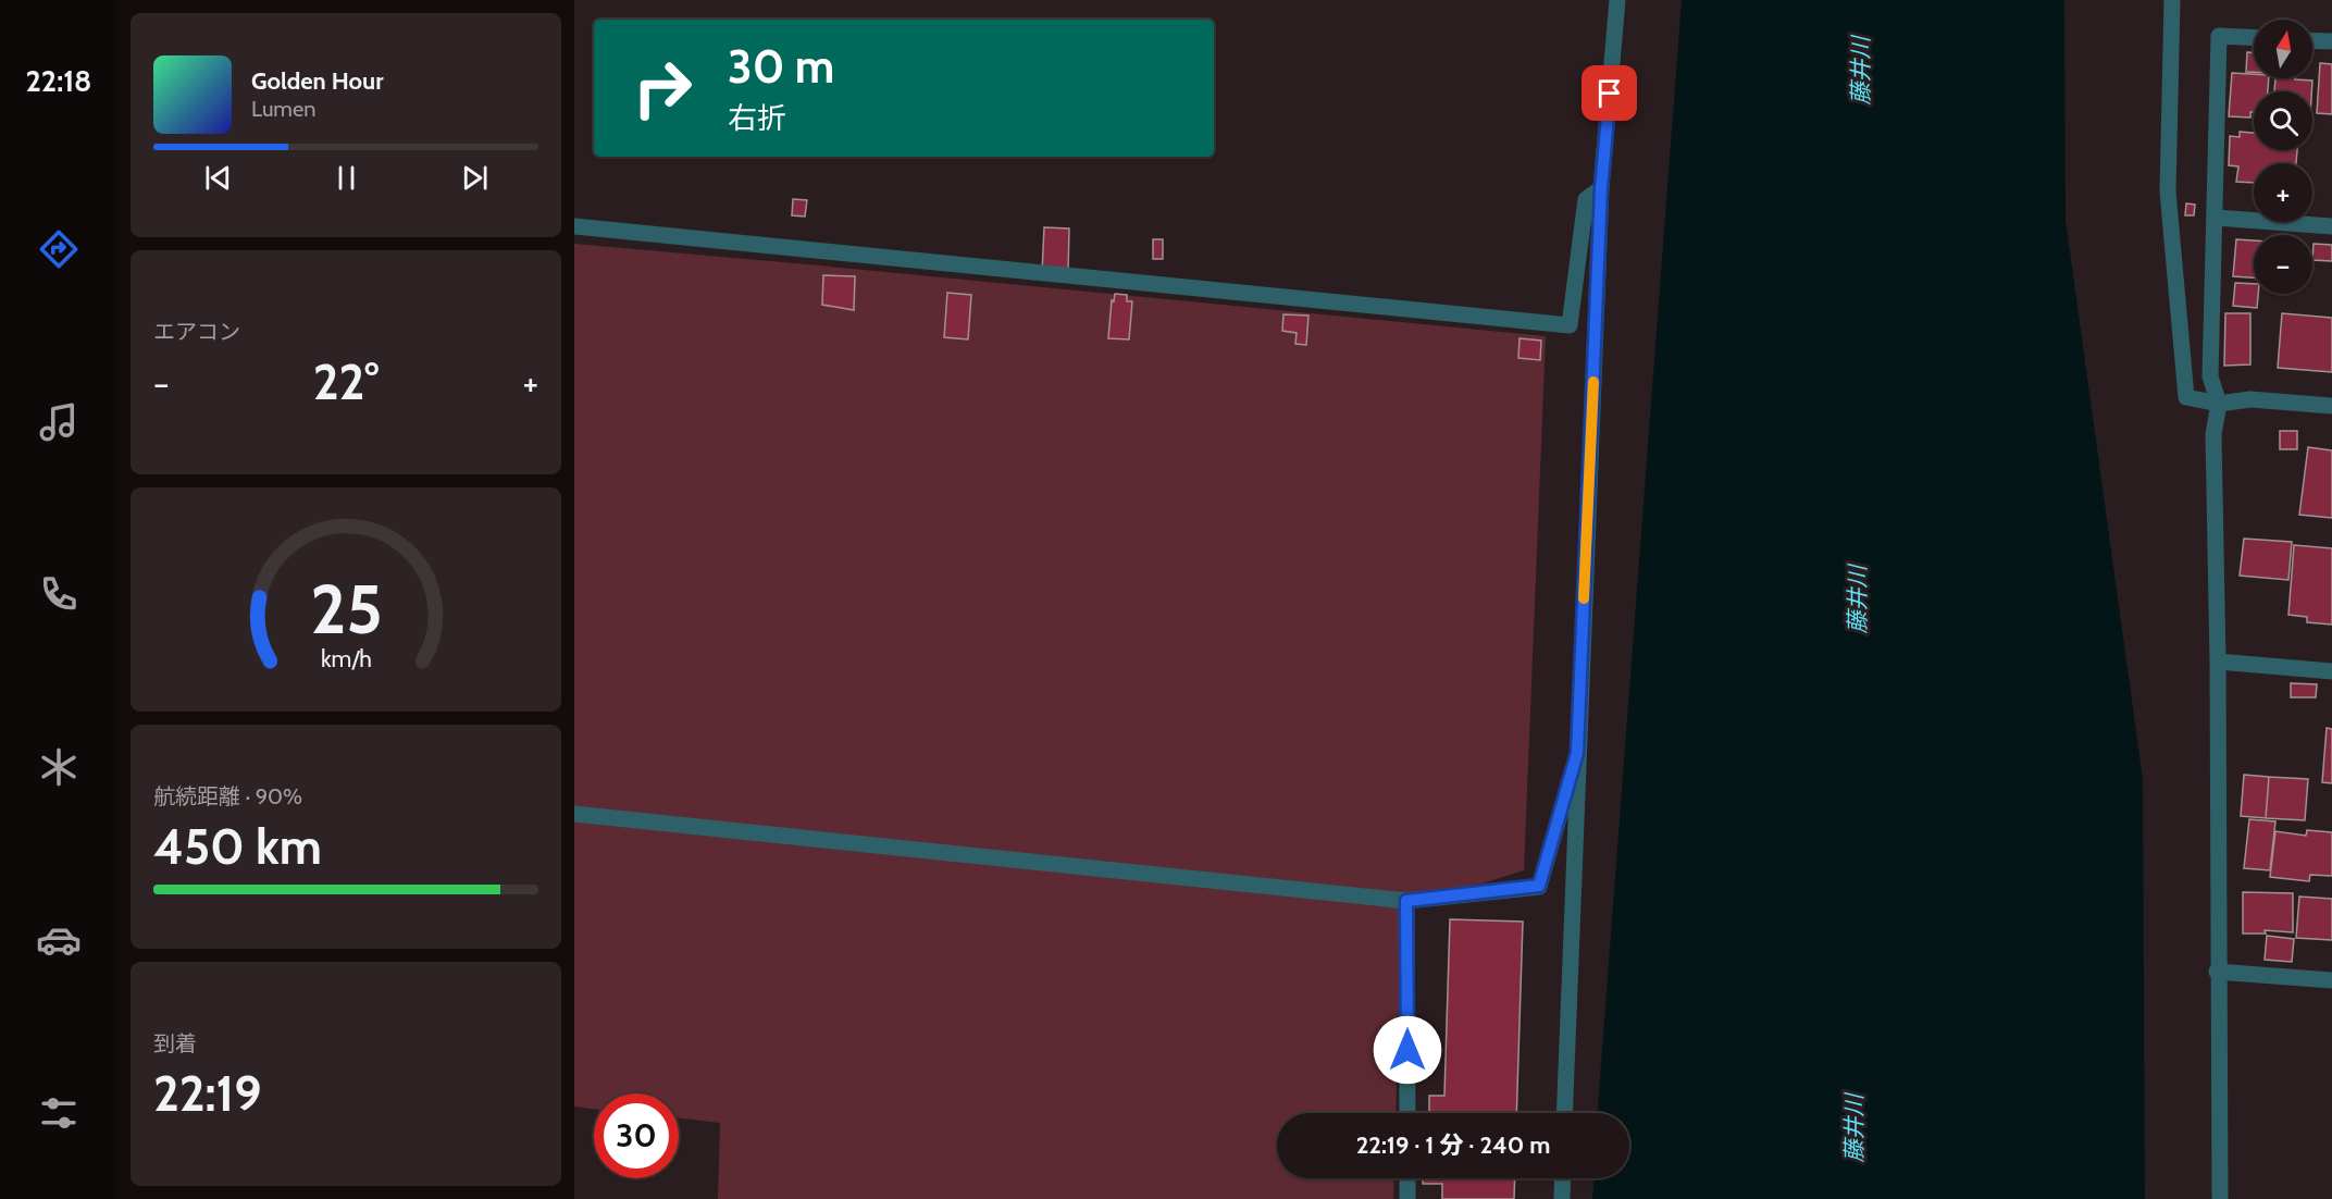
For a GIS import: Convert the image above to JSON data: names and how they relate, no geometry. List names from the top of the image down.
{
  "water": ["藤井川"],
  "north": "top",
  "page": {
    "tabs": "22:18",
    "map_buttons": ["+", "−"],
    "turn": ["30 m", "右折"],
    "song": ["Golden Hour", "Lumen"],
    "tile": [
      "エアコン",
      ["航続距離 · 90%", "450 km"],
      ["到着", "22:19"]
    ],
    "heat": ["−", "22°", "+"],
    "limit": "30",
    "trip": "22:19 · 1 分 · 240 m",
    "gauge": ["25", "km/h"]
  }
}
